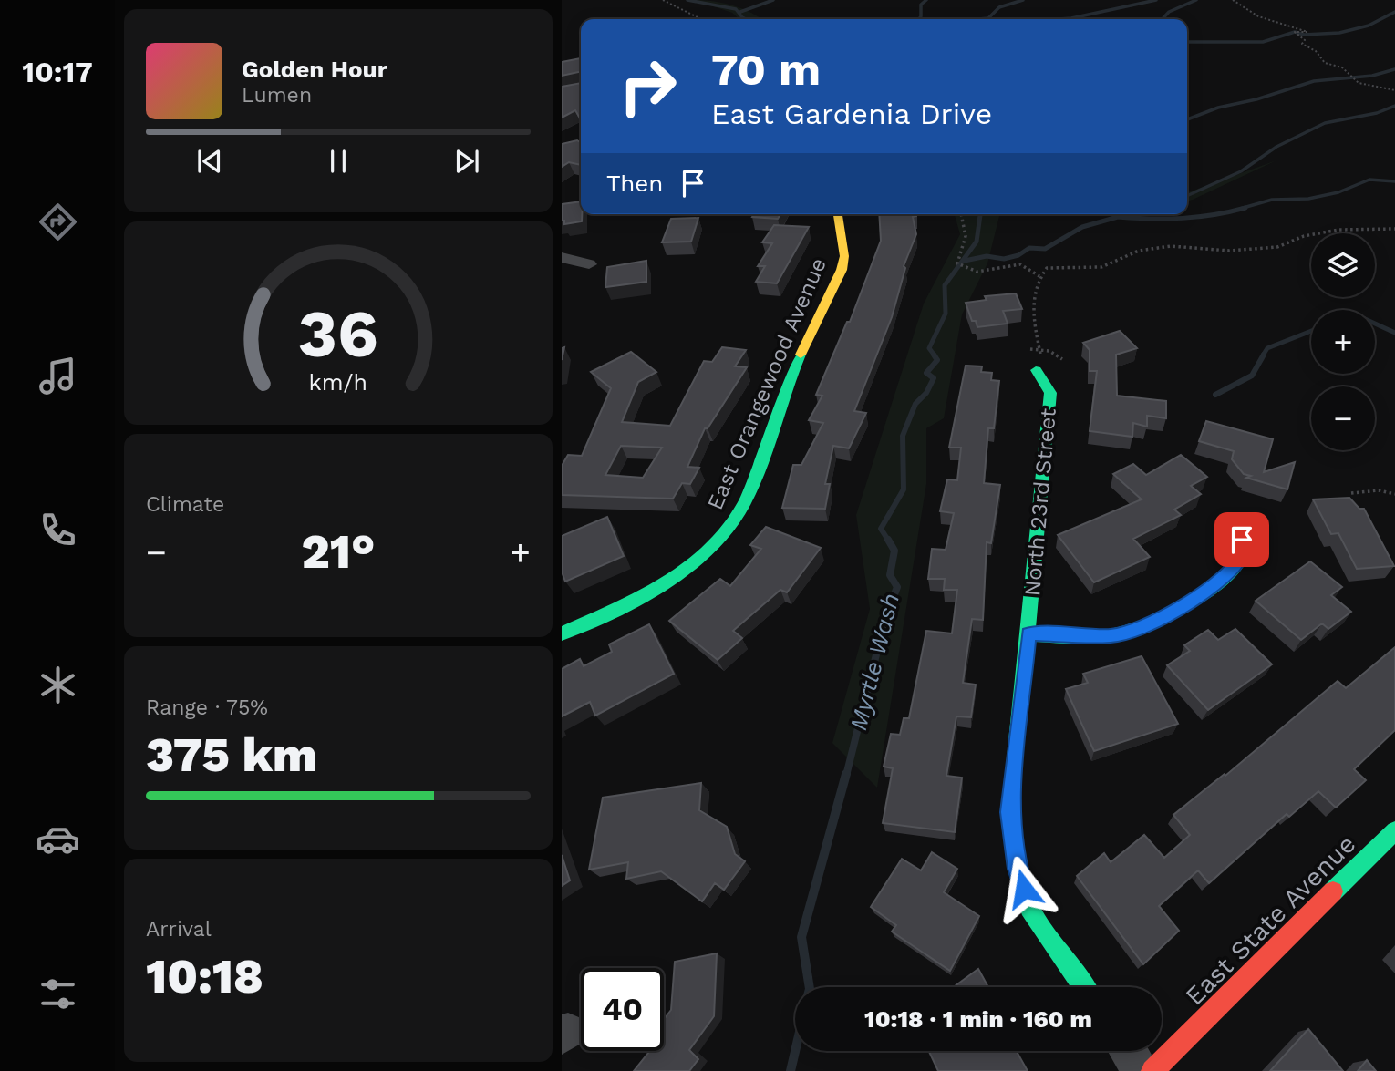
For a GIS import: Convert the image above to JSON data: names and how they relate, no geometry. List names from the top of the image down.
{
  "streets": {
    "street": ["East Orangewood Avenue", "North 23rd Street", "East State Avenue"]
  },
  "water": ["Myrtle Wash"],
  "page": {
    "tabs": "10:17",
    "turn": ["70 m", "East Gardenia Drive"],
    "song": ["Golden Hour", "Lumen"],
    "then": "Then",
    "map_buttons": ["+", "−"],
    "tile": [
      "Climate",
      ["Range · 75%", "375 km"],
      ["Arrival", "10:18"]
    ],
    "heat": ["−", "21°", "+"],
    "limit": "40",
    "trip": "10:18 · 1 min · 160 m",
    "gauge": ["36", "km/h"]
  }
}
